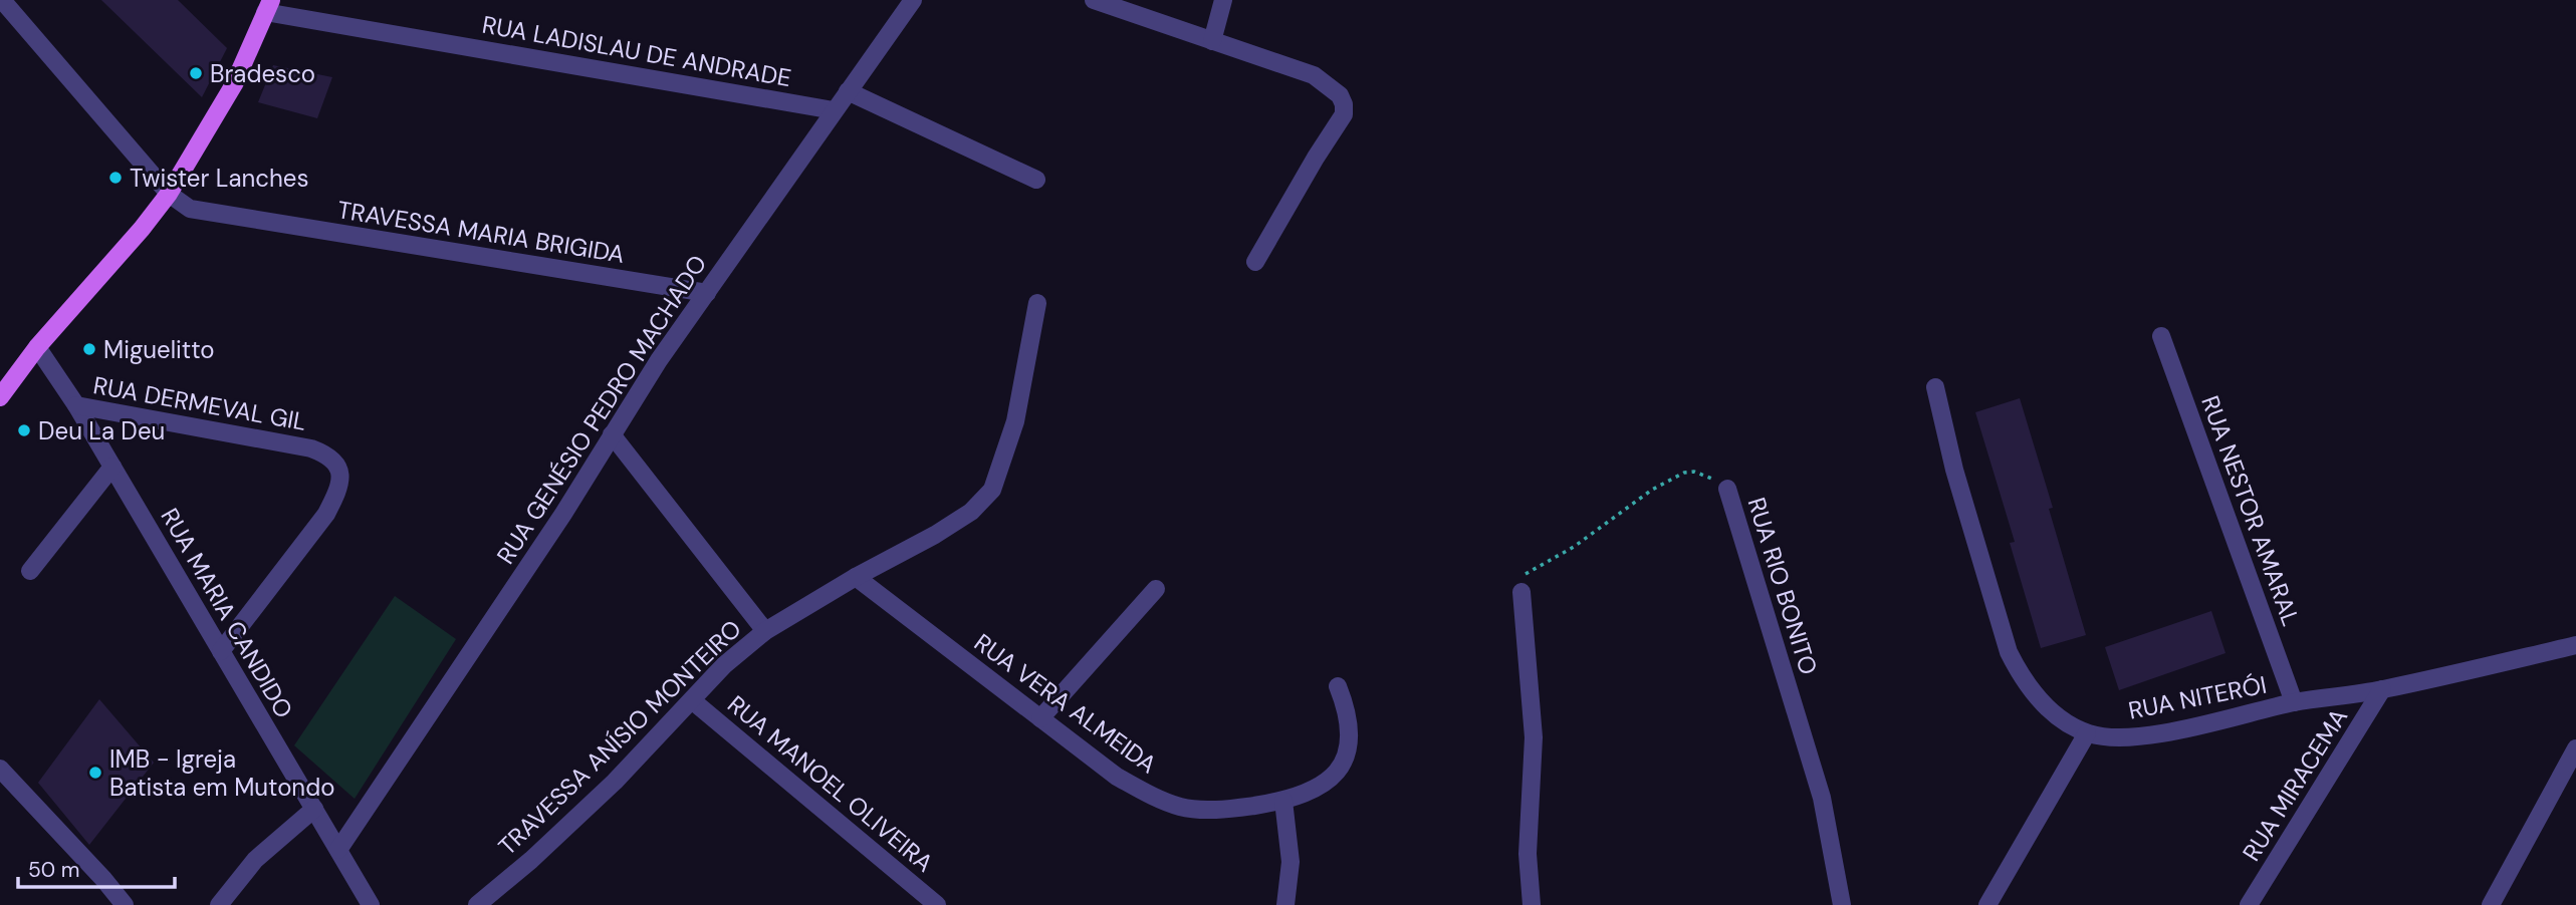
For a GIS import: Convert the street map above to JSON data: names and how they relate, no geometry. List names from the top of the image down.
{
  "streets": {
    "street": [
      "RUA LADISLAU DE ANDRADE",
      "TRAVESSA MARIA BRIGIDA",
      "RUA DERMEVAL GIL",
      "RUA GENÉSIO PEDRO MACHADO",
      "RUA NESTOR AMARAL",
      "RUA RIO BONITO",
      "RUA MARIA CANDIDO",
      "RUA NITERÓI",
      "RUA VERA ALMEIDA",
      "TRAVESSA ANÍSIO MONTEIRO",
      "RUA MANOEL OLIVEIRA",
      "RUA MIRACEMA"
    ]
  },
  "crossings": [
    ["RUA LADISLAU DE ANDRADE", "RUA GENÉSIO PEDRO MACHADO"],
    ["TRAVESSA MARIA BRIGIDA", "RUA GENÉSIO PEDRO MACHADO"],
    ["RUA DERMEVAL GIL", "RUA MARIA CANDIDO"],
    ["RUA GENÉSIO PEDRO MACHADO", "RUA MARIA CANDIDO"],
    ["RUA NESTOR AMARAL", "RUA NITERÓI"],
    ["RUA NITERÓI", "RUA MIRACEMA"],
    ["RUA VERA ALMEIDA", "TRAVESSA ANÍSIO MONTEIRO"],
    ["TRAVESSA ANÍSIO MONTEIRO", "RUA MANOEL OLIVEIRA"]
  ],
  "places": [
    "Bradesco",
    "Twister Lanches",
    "Miguelitto",
    "Deu La Deu",
    "IMB - Igreja Batista em Mutondo"
  ],
  "scale_bar": "50 m"
}
